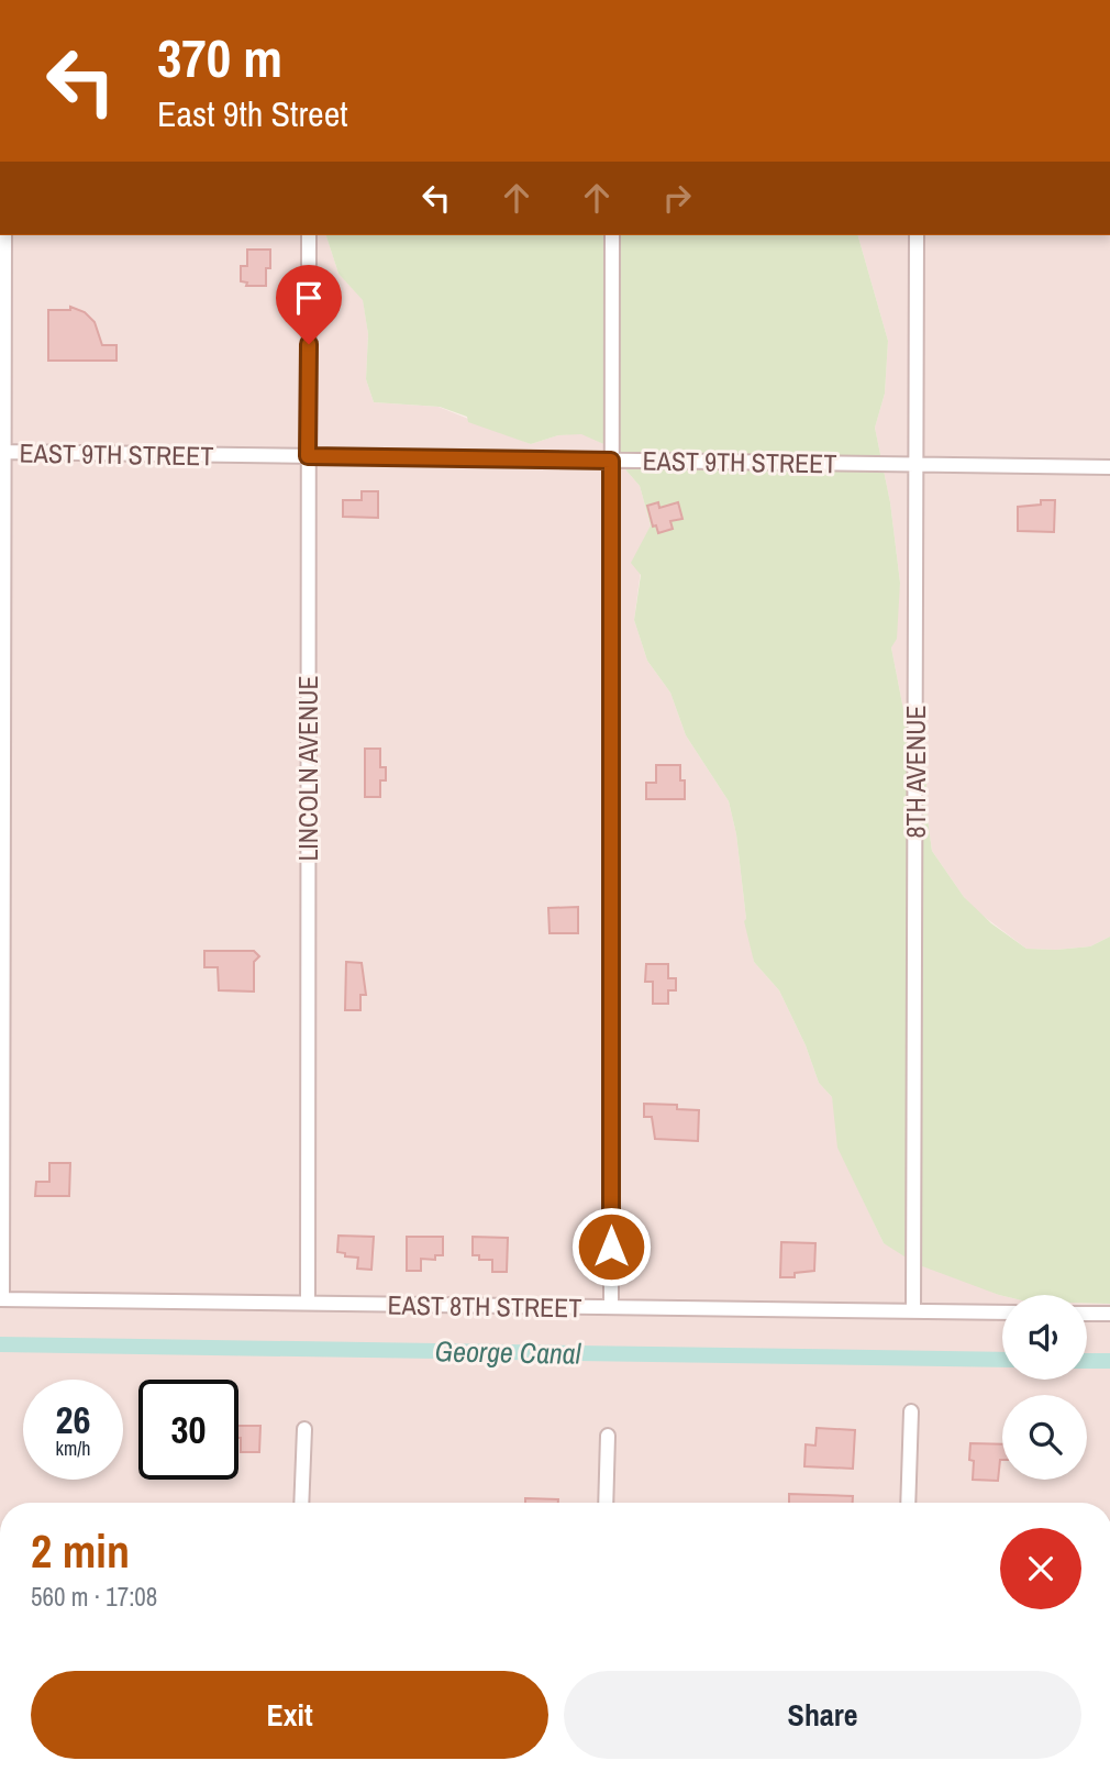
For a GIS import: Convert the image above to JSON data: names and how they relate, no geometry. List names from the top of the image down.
{
  "streets": {
    "street": [
      "EAST 9TH STREET",
      "LINCOLN AVENUE",
      "8TH AVENUE",
      "EAST 8TH STREET"
    ]
  },
  "crossings": [
    ["EAST 9TH STREET", "LINCOLN AVENUE"],
    ["EAST 9TH STREET", "8TH AVENUE"],
    ["LINCOLN AVENUE", "EAST 8TH STREET"],
    ["8TH AVENUE", "EAST 8TH STREET"]
  ],
  "water": ["George Canal"],
  "page": {
    "turn": ["370 m", "East 9th Street"],
    "speed": "26 km/h",
    "limit": "30",
    "heading": ["2 min", "560 m · 17:08"],
    "buttons": ["Exit", "Share"]
  }
}
